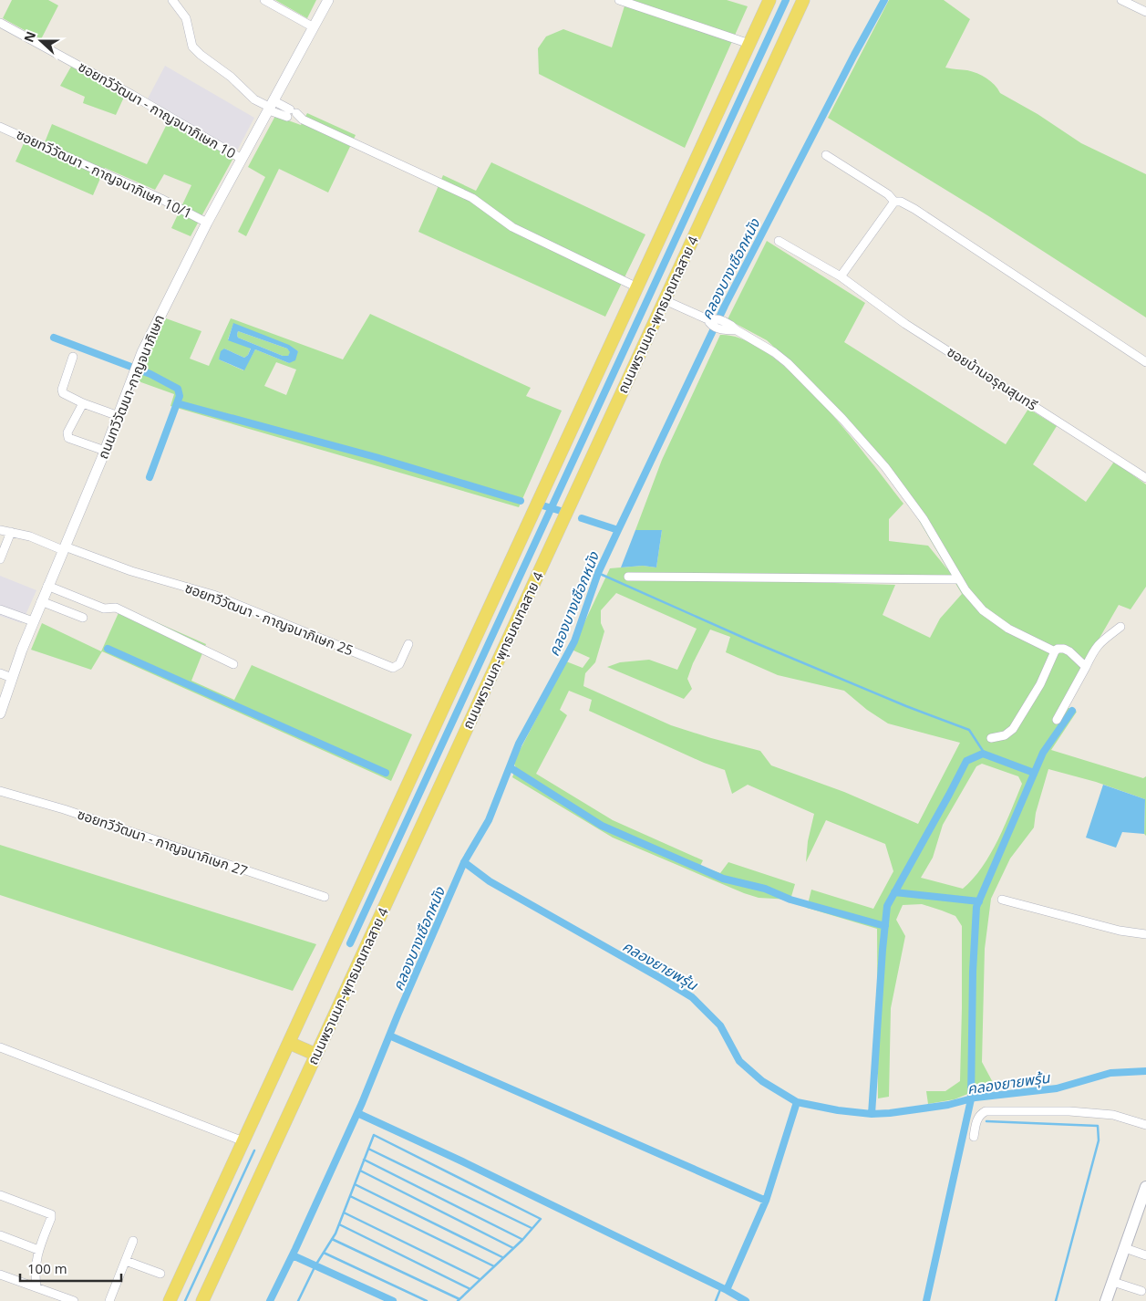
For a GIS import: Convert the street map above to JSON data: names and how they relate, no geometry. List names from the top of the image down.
{
  "streets": {
    "main road": ["ถนนพรานนก-พุทธมณฑลสาย 4"],
    "street": [
      "ซอยทวีวัฒนา - กาญจนาภิเษก 10",
      "ซอยทวีวัฒนา - กาญจนาภิเษก 10/1",
      "ซอยบ้านอรุณสุนทรี",
      "ถนนทวีวัฒนา-กาญจนาภิเษก",
      "ซอยทวีวัฒนา - กาญจนาภิเษก 25",
      "ซอยทวีวัฒนา - กาญจนาภิเษก 27"
    ]
  },
  "crossings": [
    ["ซอยทวีวัฒนา - กาญจนาภิเษก 10", "ถนนทวีวัฒนา-กาญจนาภิเษก"],
    ["ซอยทวีวัฒนา - กาญจนาภิเษก 10/1", "ถนนทวีวัฒนา-กาญจนาภิเษก"],
    ["ถนนทวีวัฒนา-กาญจนาภิเษก", "ซอยทวีวัฒนา - กาญจนาภิเษก 25"]
  ],
  "water": ["คลองบางเชือกหนัง", "คลองยายพรุ้น"],
  "scale_bar": "100 m",
  "north": "left"
}
